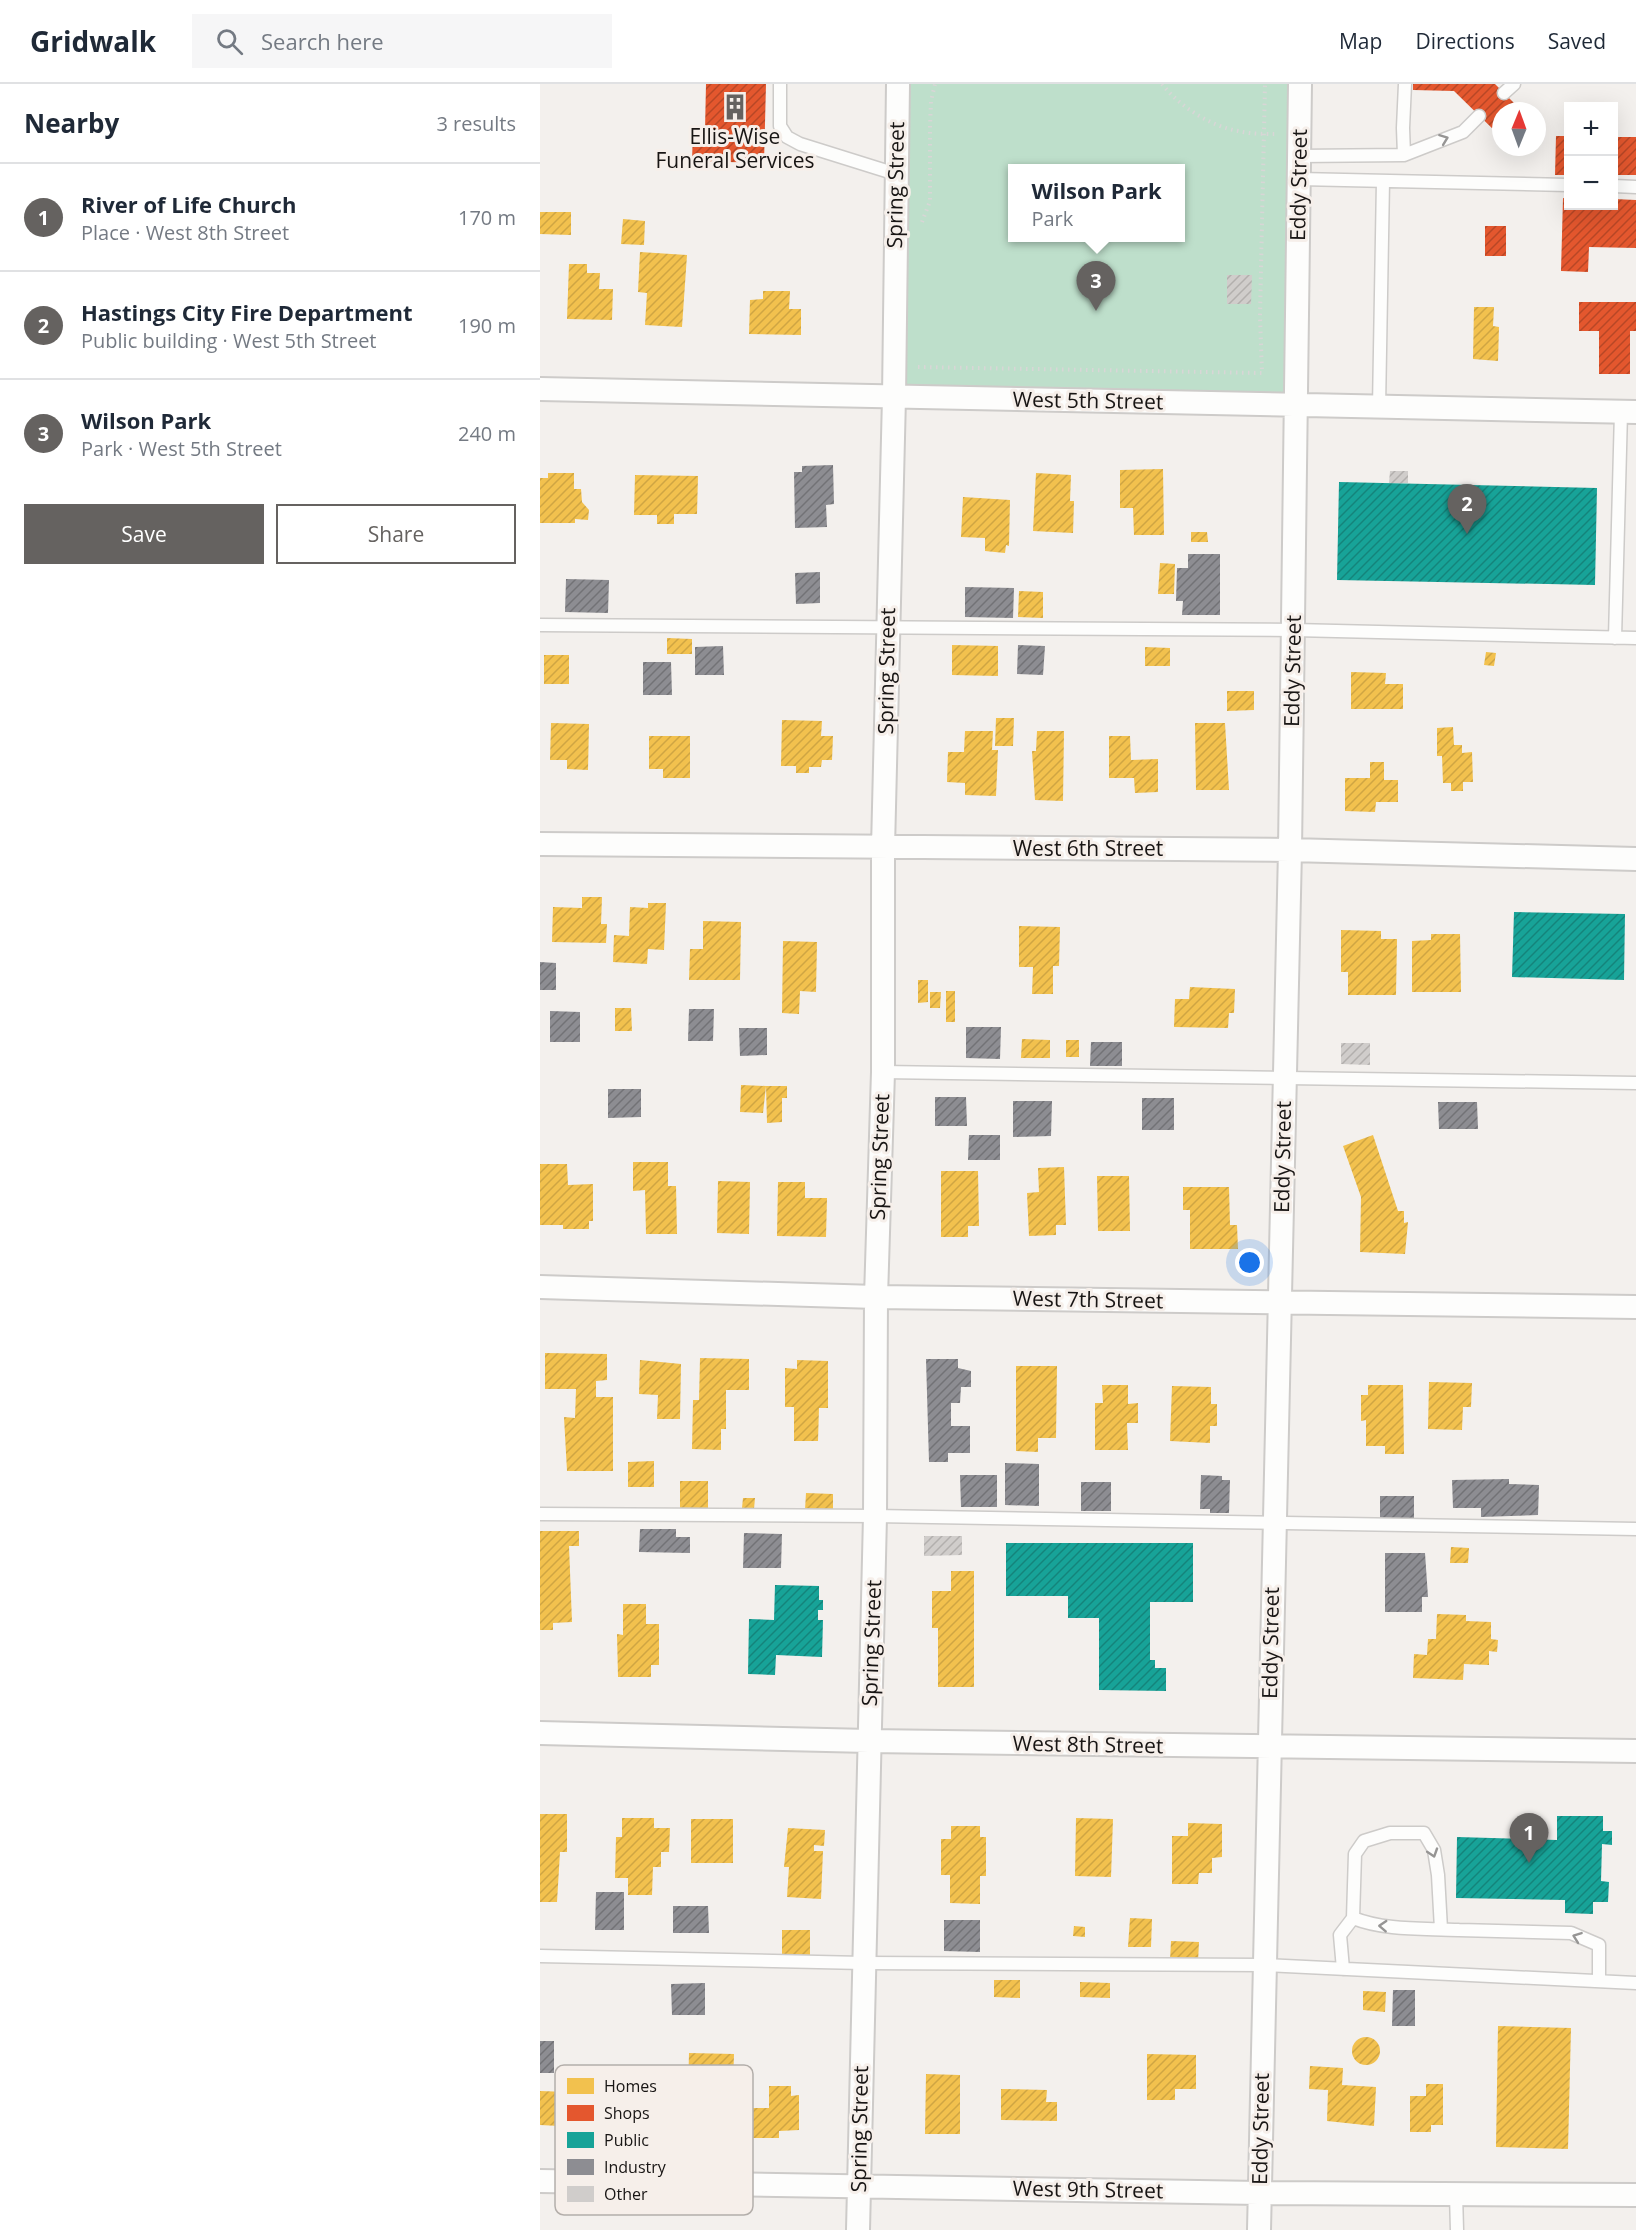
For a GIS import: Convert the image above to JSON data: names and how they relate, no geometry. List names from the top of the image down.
{
  "streets": {
    "street": [
      "Spring Street",
      "Eddy Street",
      "West 5th Street",
      "West 6th Street",
      "West 7th Street",
      "West 8th Street",
      "West 9th Street"
    ]
  },
  "crossings": [
    ["Spring Street", "West 5th Street"],
    ["Spring Street", "West 6th Street"],
    ["Spring Street", "West 7th Street"],
    ["Spring Street", "West 8th Street"],
    ["Spring Street", "West 9th Street"],
    ["Eddy Street", "West 5th Street"],
    ["Eddy Street", "West 6th Street"],
    ["Eddy Street", "West 7th Street"],
    ["Eddy Street", "West 8th Street"],
    ["Eddy Street", "West 9th Street"]
  ],
  "places": {
    "building": ["Ellis-Wise Funeral Services"]
  },
  "legend": [
    "Homes",
    "Shops",
    "Public",
    "Industry",
    "Other"
  ],
  "north": "top",
  "page": {
    "header": "Gridwalk",
    "search": "Search here",
    "nav": ["Map", "Directions", "Saved"],
    "heading": ["Nearby", "3 results"],
    "map_buttons": ["+", "−"],
    "list": [
      {
        "mark": "1",
        "name": "River of Life Church",
        "note": "Place · West 8th Street",
        "value": "170 m"
      },
      {
        "mark": "2",
        "name": "Hastings City Fire Department",
        "note": "Public building · West 5th Street",
        "value": "190 m"
      },
      {
        "mark": "3",
        "name": "Wilson Park",
        "note": "Park · West 5th Street",
        "value": "240 m"
      }
    ],
    "popup": ["Wilson Park", "Park"],
    "pins": ["3", "2", "1"],
    "buttons": ["Save", "Share"]
  }
}
